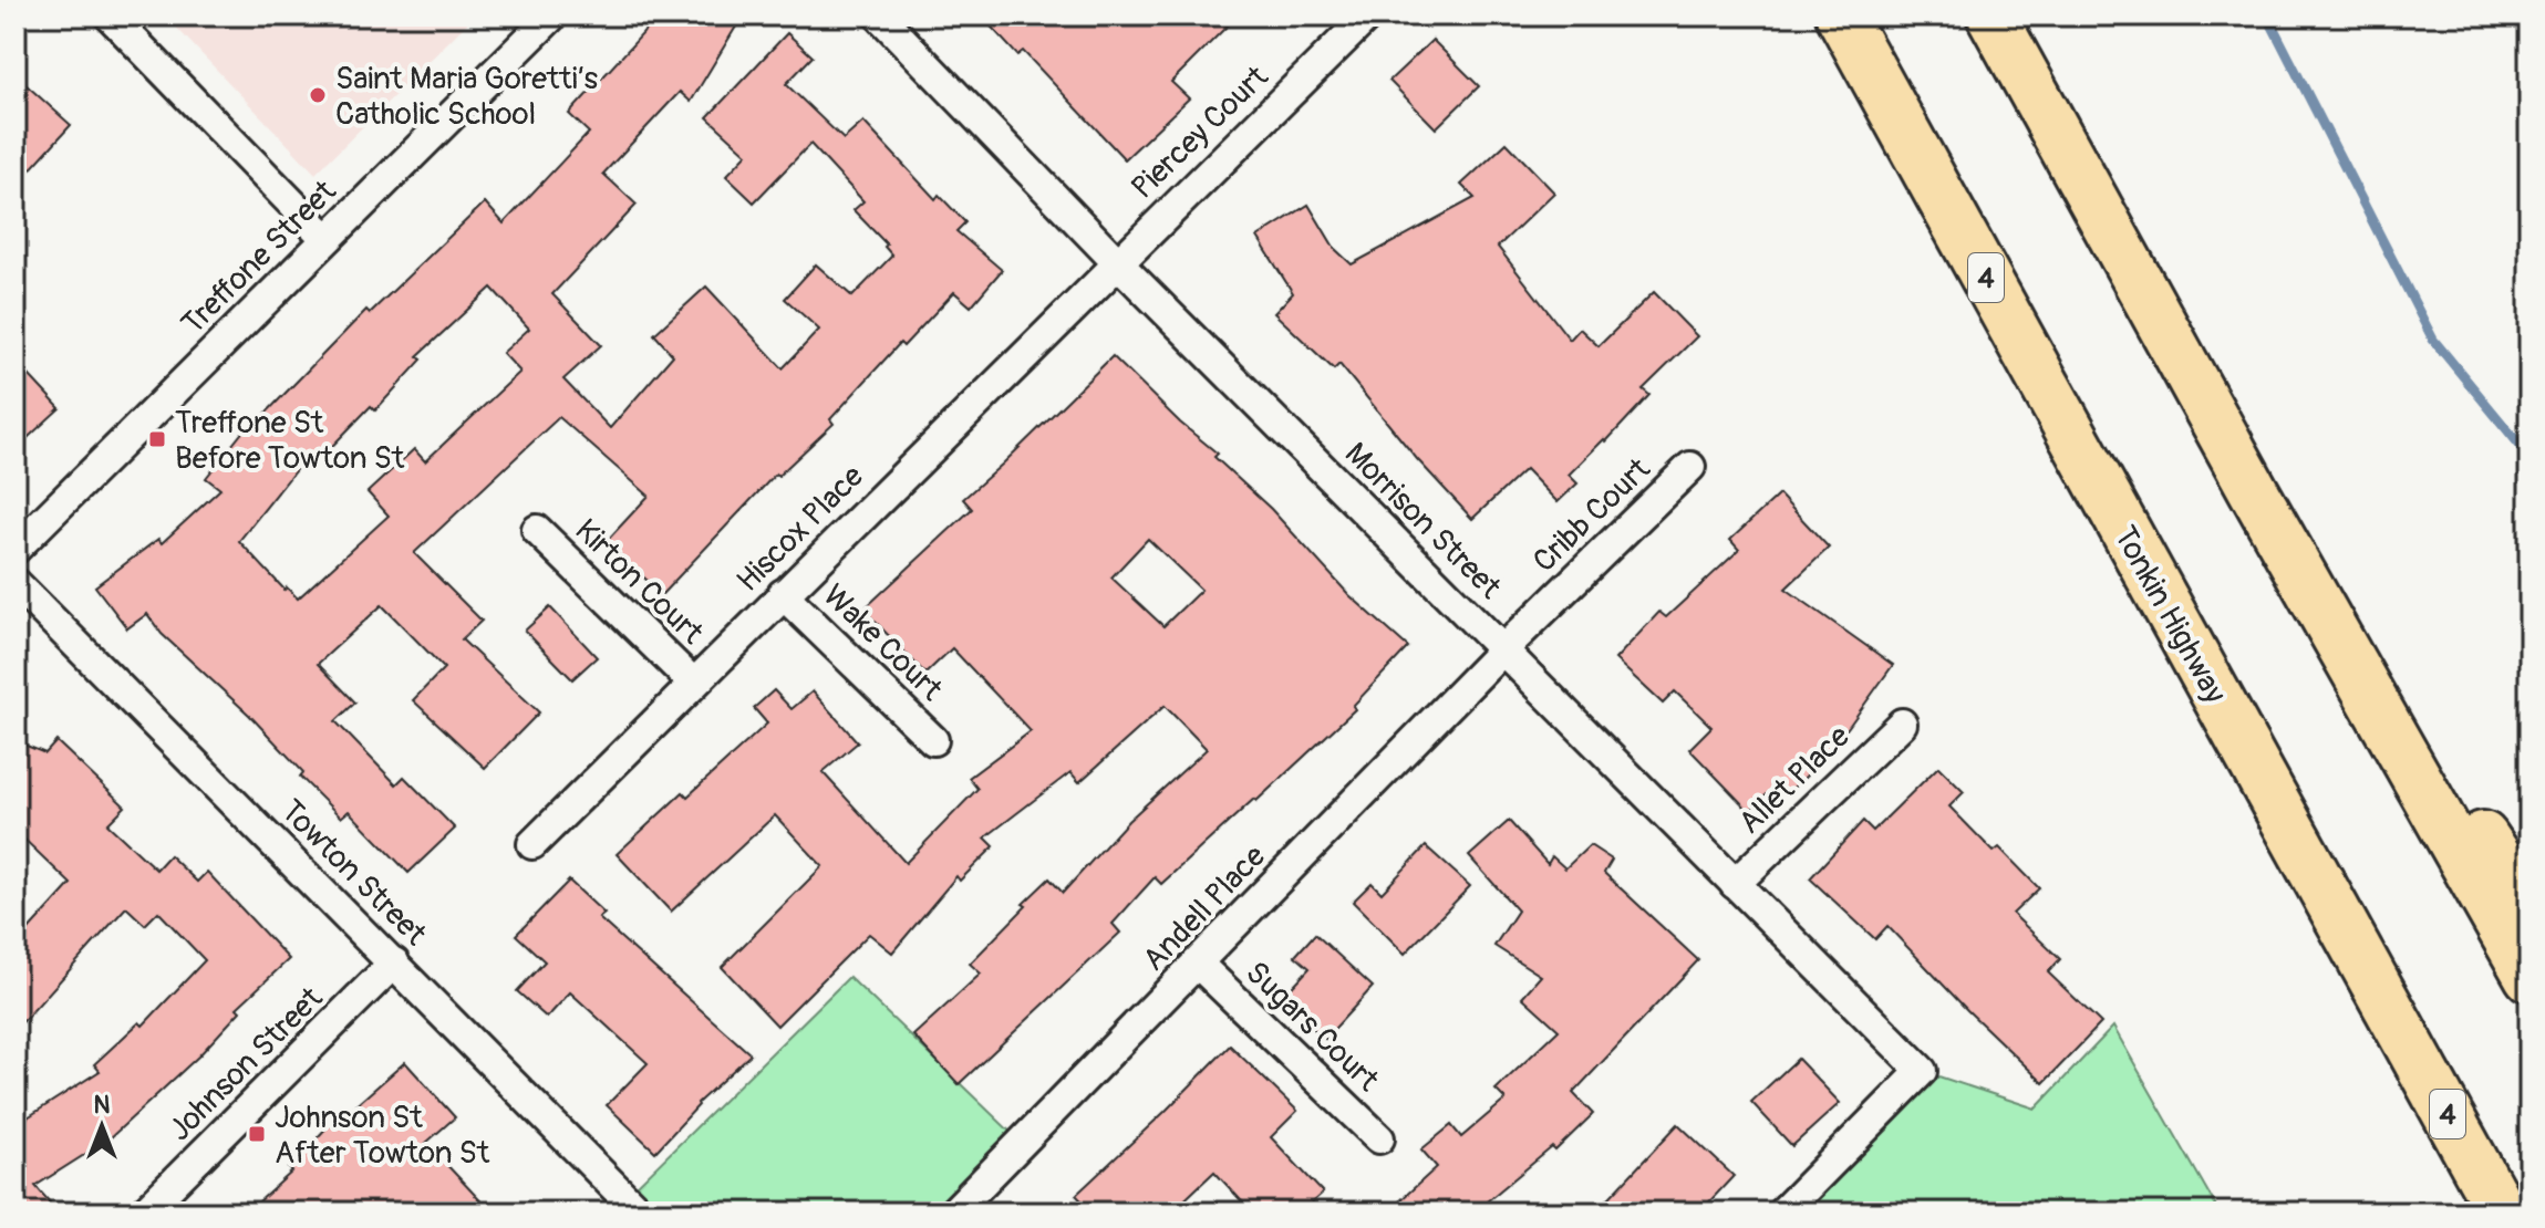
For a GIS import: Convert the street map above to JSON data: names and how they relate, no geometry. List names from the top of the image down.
{
  "streets": {
    "highway": ["4", "Tonkin Highway"],
    "street": [
      "Piercey Court",
      "Treffone Street",
      "Cribb Court",
      "Morrison Street",
      "Hiscox Place",
      "Kirton Court",
      "Wake Court",
      "Allet Place",
      "Towton Street",
      "Andell Place",
      "Sugars Court",
      "Johnson Street"
    ]
  },
  "crossings": [
    ["Piercey Court", "Morrison Street"],
    ["Piercey Court", "Hiscox Place"],
    ["Cribb Court", "Morrison Street"],
    ["Cribb Court", "Andell Place"],
    ["Morrison Street", "Hiscox Place"],
    ["Morrison Street", "Allet Place"],
    ["Morrison Street", "Andell Place"],
    ["Hiscox Place", "Kirton Court"],
    ["Hiscox Place", "Wake Court"],
    ["Towton Street", "Johnson Street"],
    ["Andell Place", "Sugars Court"]
  ],
  "places": {
    "other": ["Saint Maria Goretti’s Catholic School"],
    "transit": ["Treffone St Before Towton St", "Johnson St After Towton St"]
  },
  "north": "top"
}
